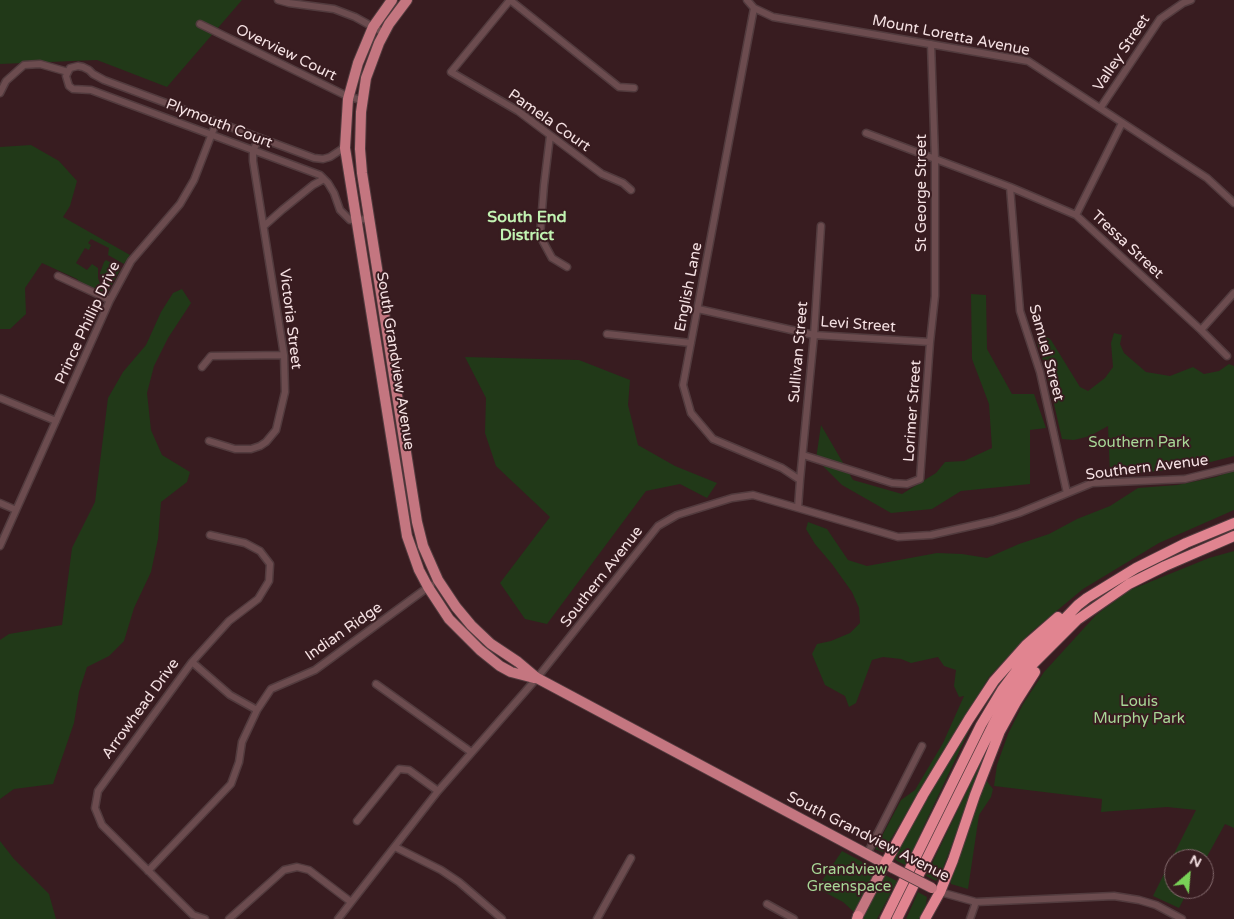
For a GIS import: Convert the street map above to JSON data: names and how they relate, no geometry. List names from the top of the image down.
{
  "streets": {
    "main road": ["South Grandview Avenue"],
    "street": [
      "Mount Loretta Avenue",
      "Overview Court",
      "Valley Street",
      "Pamela Court",
      "Plymouth Court",
      "St George Street",
      "Tressa Street",
      "English Lane",
      "Victoria Street",
      "Prince Phillip Drive",
      "Levi Street",
      "Sullivan Street",
      "Samuel Street",
      "Lorimer Street",
      "Southern Avenue",
      "Indian Ridge",
      "Arrowhead Drive"
    ]
  },
  "crossings": [
    ["Mount Loretta Avenue", "Valley Street"],
    ["Mount Loretta Avenue", "St George Street"],
    ["Mount Loretta Avenue", "English Lane"],
    ["Overview Court", "South Grandview Avenue"],
    ["Plymouth Court", "Victoria Street"],
    ["Plymouth Court", "Prince Phillip Drive"],
    ["Plymouth Court", "South Grandview Avenue"],
    ["St George Street", "Tressa Street"],
    ["St George Street", "Levi Street"],
    ["St George Street", "Lorimer Street"],
    ["Tressa Street", "Samuel Street"],
    ["English Lane", "Levi Street"],
    ["English Lane", "Sullivan Street"],
    ["Levi Street", "Sullivan Street"],
    ["Levi Street", "Lorimer Street"],
    ["Sullivan Street", "Lorimer Street"],
    ["Samuel Street", "Southern Avenue"],
    ["South Grandview Avenue", "Southern Avenue"],
    ["South Grandview Avenue", "Indian Ridge"],
    ["Indian Ridge", "Arrowhead Drive"]
  ],
  "districts": ["South End District"],
  "parks": ["Southern Park", "Louis Murphy Park", "Grandview Greenspace"],
  "north": "top right"
}
